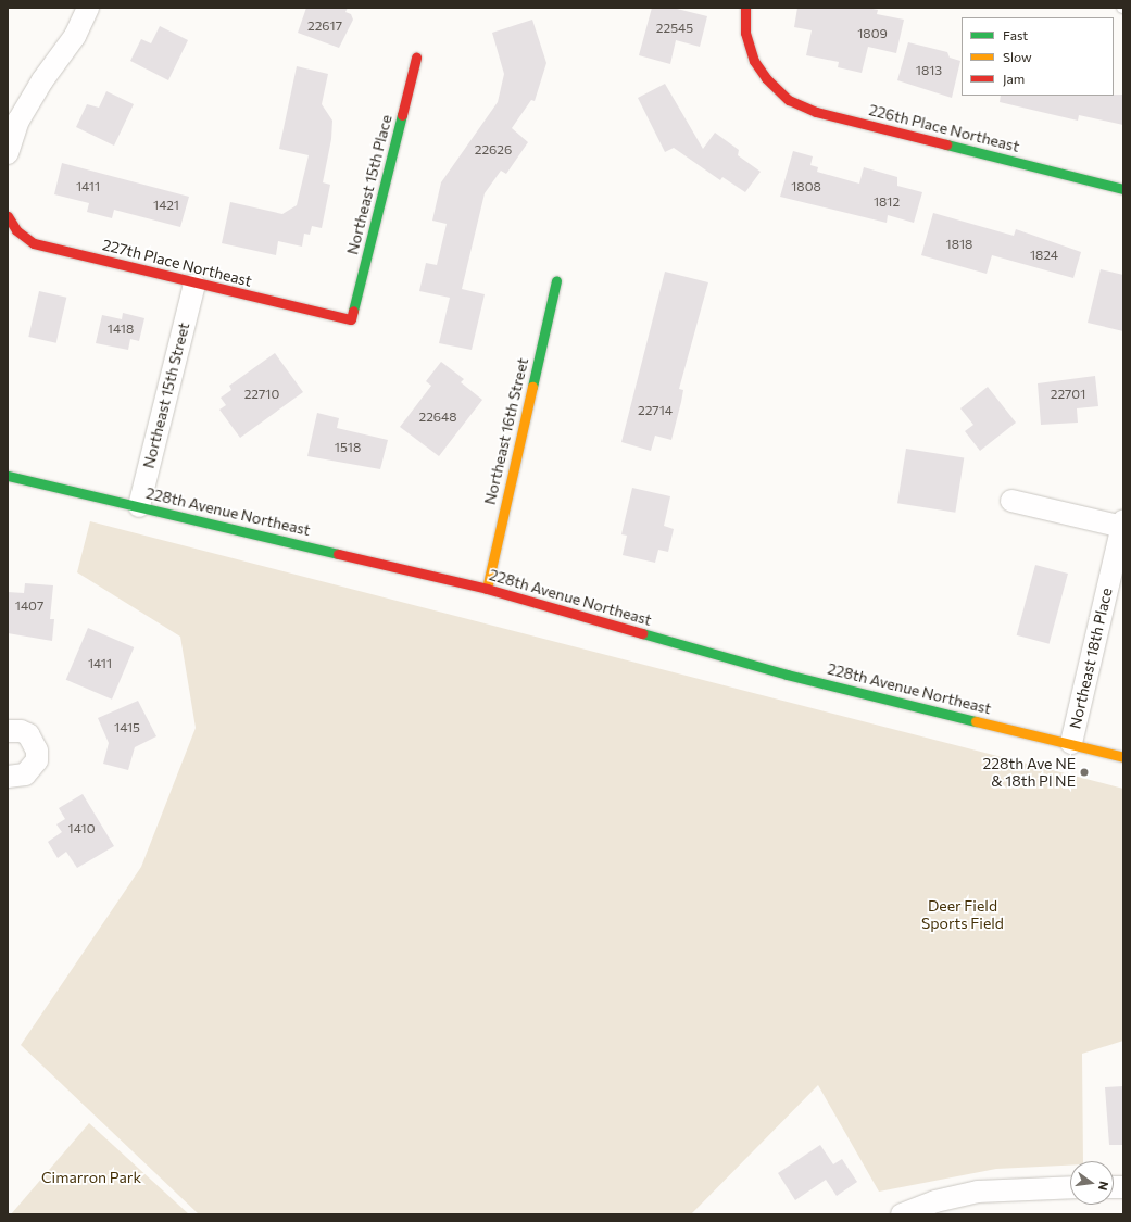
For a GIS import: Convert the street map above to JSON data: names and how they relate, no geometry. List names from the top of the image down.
{
  "streets": {
    "street": [
      "226th Place Northeast",
      "Northeast 15th Place",
      "227th Place Northeast",
      "Northeast 15th Street",
      "Northeast 16th Street",
      "228th Avenue Northeast",
      "Northeast 18th Place"
    ]
  },
  "crossings": [
    ["Northeast 15th Place", "227th Place Northeast"],
    ["227th Place Northeast", "Northeast 15th Street"],
    ["Northeast 15th Street", "228th Avenue Northeast"],
    ["Northeast 16th Street", "228th Avenue Northeast"],
    ["228th Avenue Northeast", "Northeast 18th Place"]
  ],
  "parks": ["Deer Field Sports Field", "Cimarron Park"],
  "places": ["228th Ave NE & 18th Pl NE"],
  "house_numbers": [
    "22617",
    "22545",
    "1809",
    "1813",
    "22626",
    "1411",
    "1808",
    "1812",
    "1421",
    "1818",
    "1824",
    "1418",
    "22710",
    "22701",
    "22714",
    "22648",
    "1518",
    "1407",
    "1411",
    "1415",
    "1410"
  ],
  "legend": ["Fast", "Slow", "Jam"],
  "north": "right"
}
